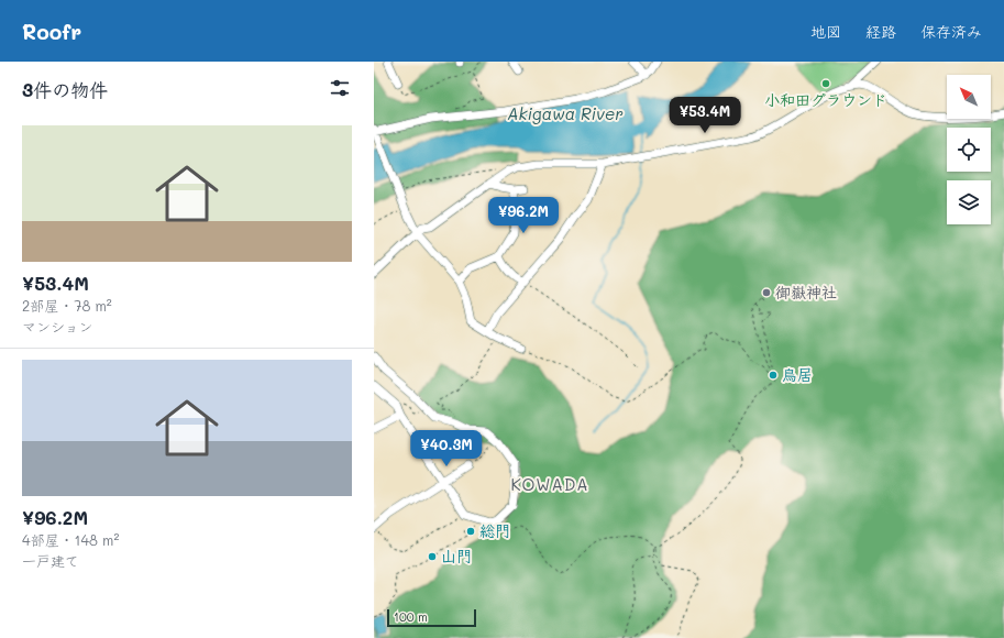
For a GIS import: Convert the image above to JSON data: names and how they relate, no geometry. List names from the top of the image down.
{
  "districts": ["KOWADA"],
  "water": ["Akigawa River"],
  "places": [
    "小和田グラウンド",
    "御嶽神社",
    "鳥居",
    "総門",
    "山門"
  ],
  "scale_bar": "100 m",
  "north": "top left",
  "page": {
    "header": "Roofr",
    "nav": ["地図", "経路", "保存済み"],
    "heading": "3件の物件",
    "price": ["¥53.4M", "¥96.2M", "¥40.3M"],
    "list": [
      {
        "name": "¥53.4M",
        "note": "2部屋 · 78 m² · マンション"
      },
      {
        "name": "¥96.2M",
        "note": "4部屋 · 148 m² · 一戸建て"
      }
    ],
    "scale": "100 m"
  }
}
